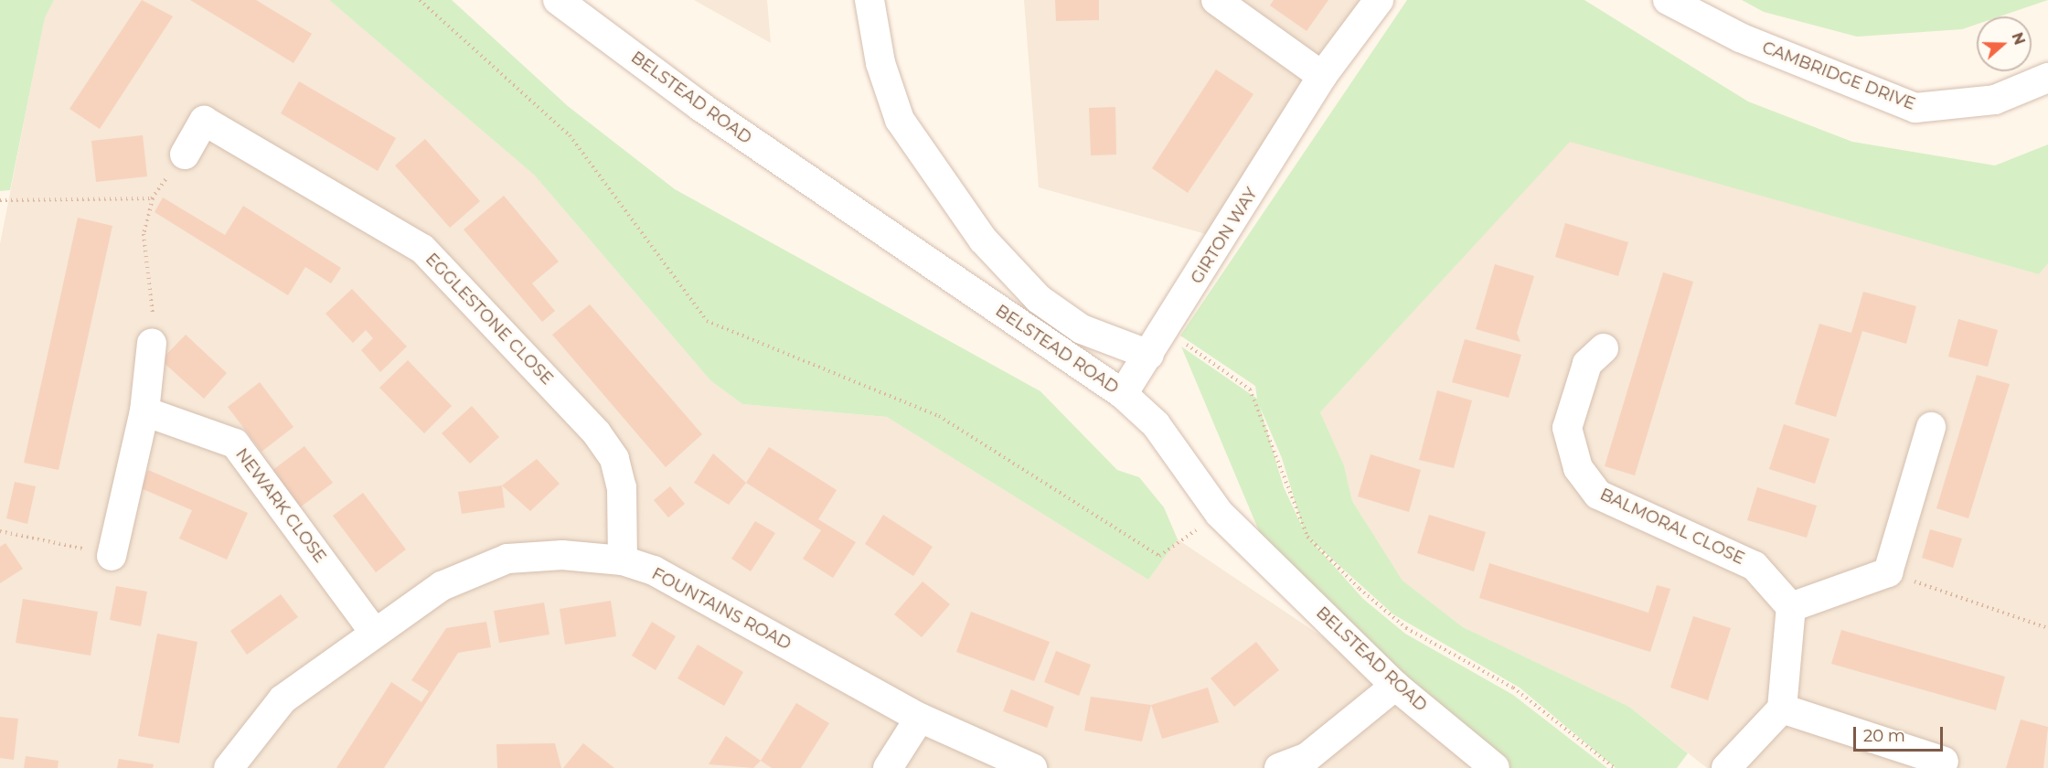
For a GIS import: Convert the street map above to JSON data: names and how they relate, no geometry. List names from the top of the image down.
{
  "streets": {
    "street": [
      "CAMBRIDGE DRIVE",
      "BELSTEAD ROAD",
      "GIRTON WAY",
      "EGGLESTONE CLOSE",
      "NEWARK CLOSE",
      "BALMORAL CLOSE",
      "FOUNTAINS ROAD"
    ]
  },
  "crossings": [
    ["BELSTEAD ROAD", "GIRTON WAY"],
    ["EGGLESTONE CLOSE", "FOUNTAINS ROAD"],
    ["NEWARK CLOSE", "FOUNTAINS ROAD"]
  ],
  "scale_bar": "20 m",
  "north": "right"
}
